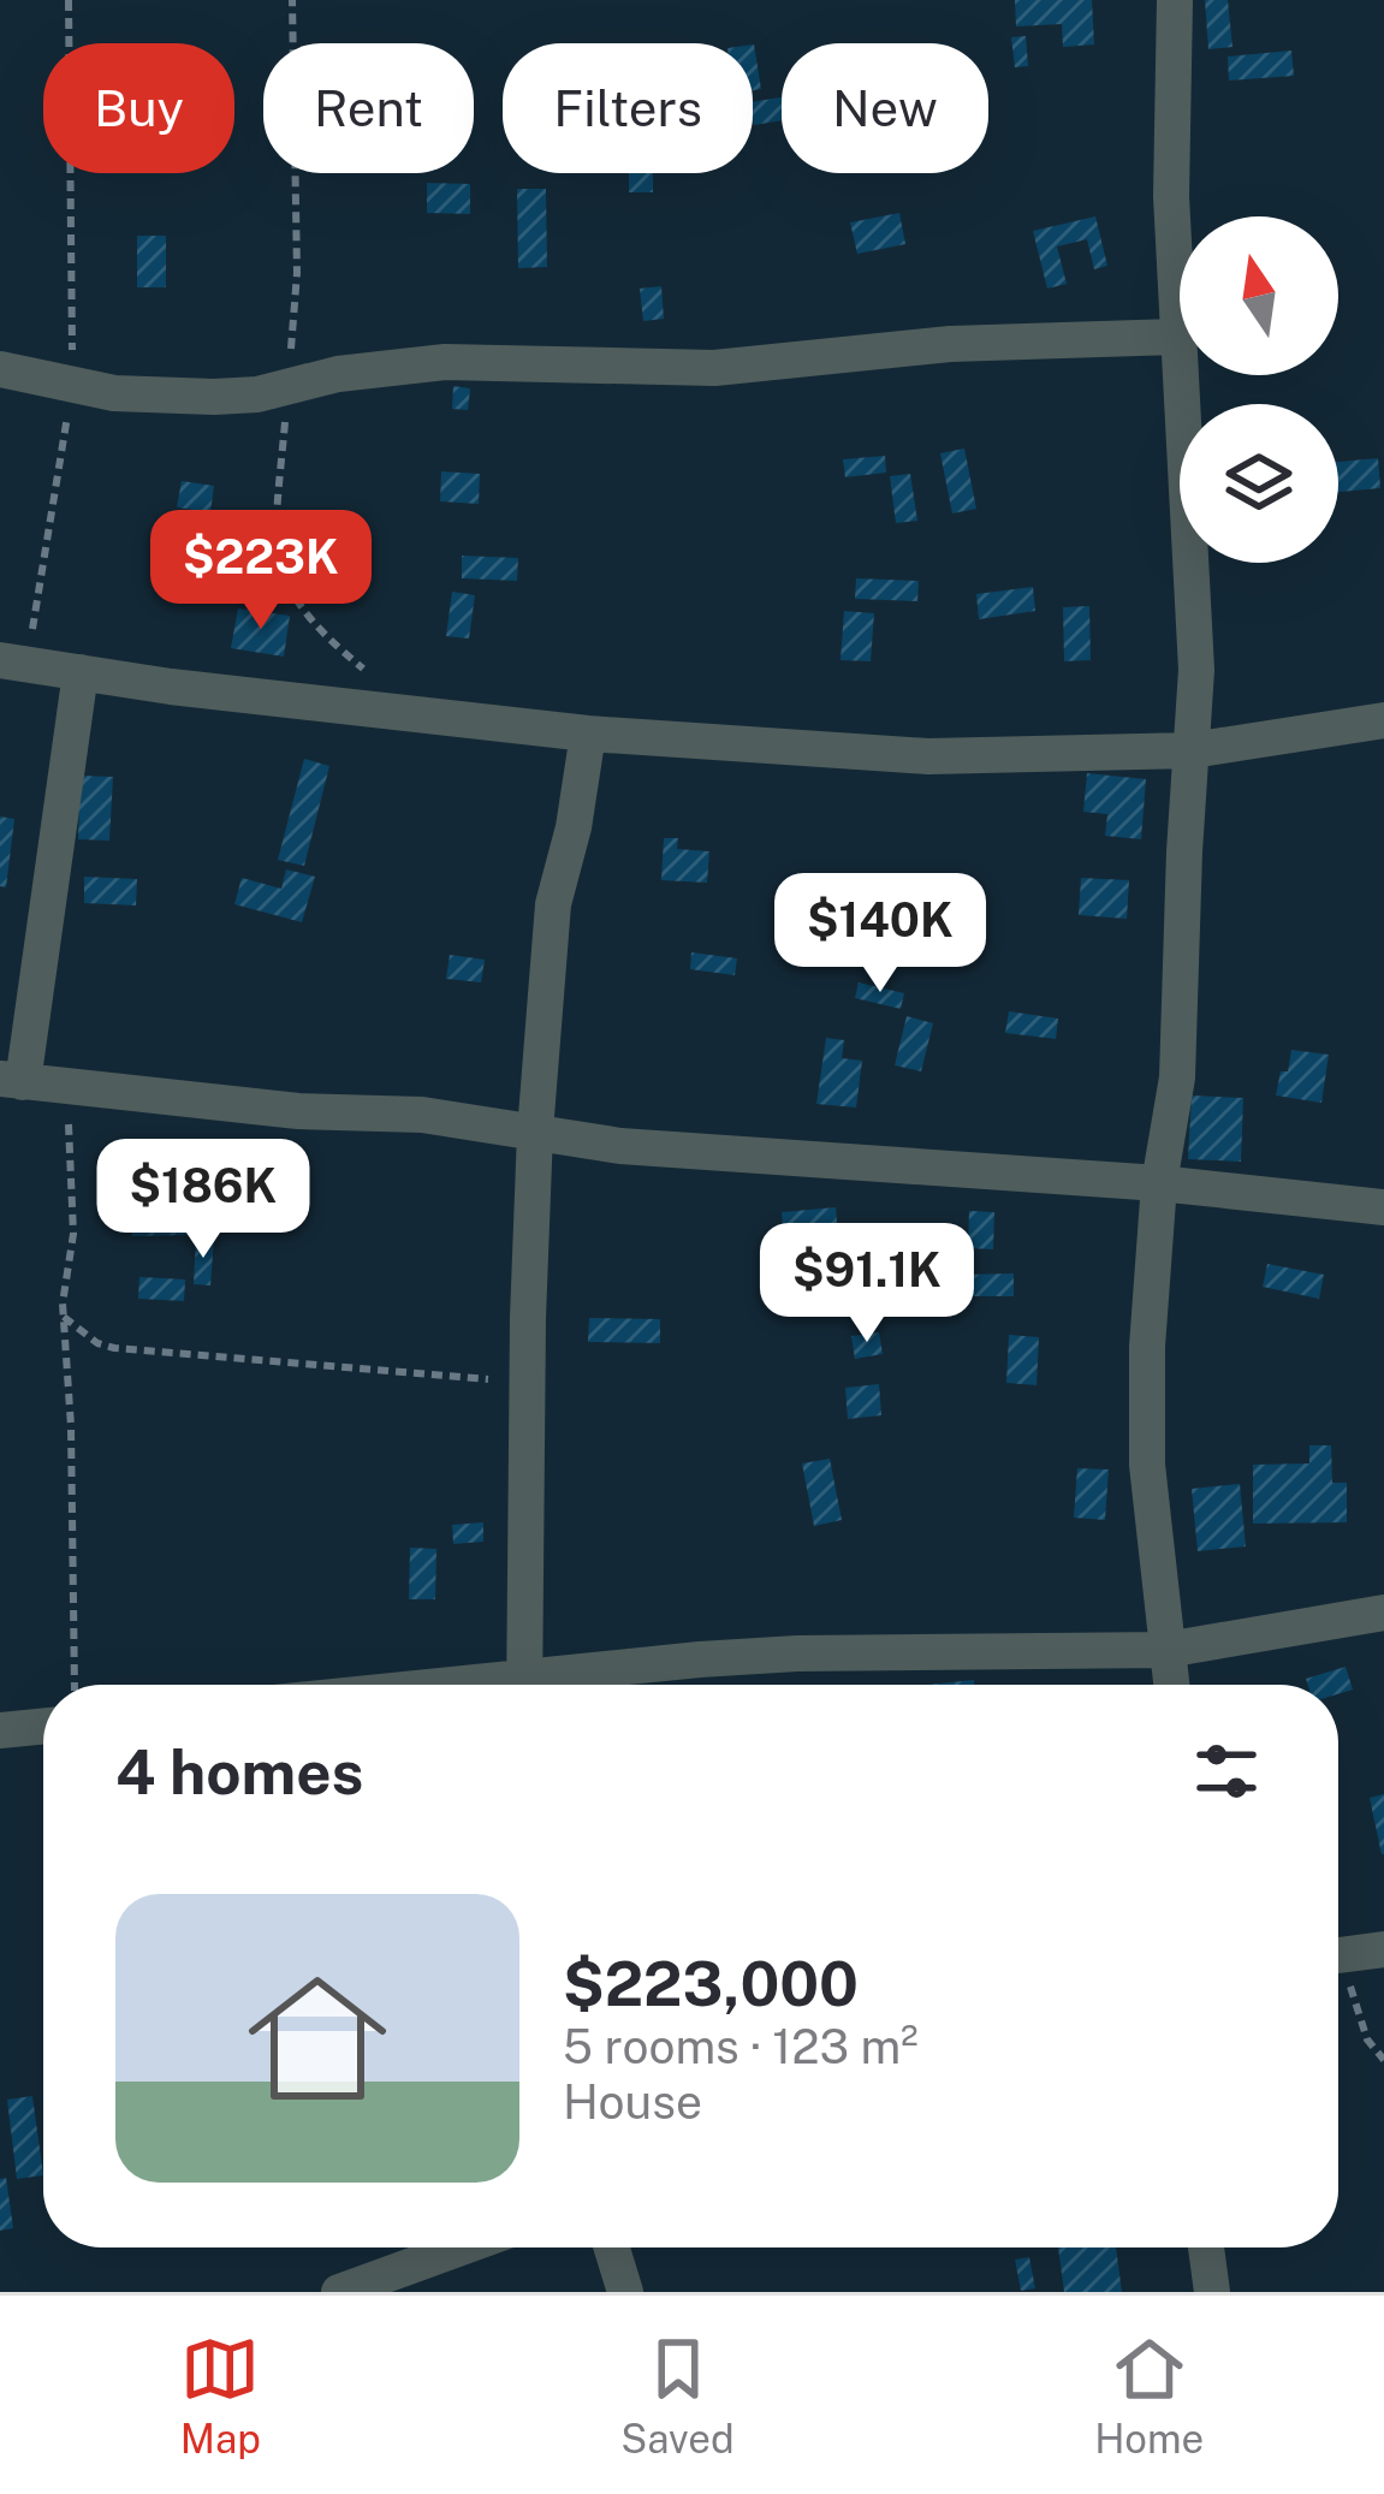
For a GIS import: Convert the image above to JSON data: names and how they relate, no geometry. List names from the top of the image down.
{
  "north": "top",
  "page": {
    "chip": [
      "Buy",
      "Rent",
      "Filters",
      "New"
    ],
    "price": [
      "$223K",
      "$140K",
      "$186K",
      "$91.1K"
    ],
    "heading": "4 homes",
    "list": [
      {
        "name": "$223,000",
        "note": "5 rooms · 123 m² · House"
      }
    ],
    "tabs": ["Map", "Saved", "Home"]
  }
}
